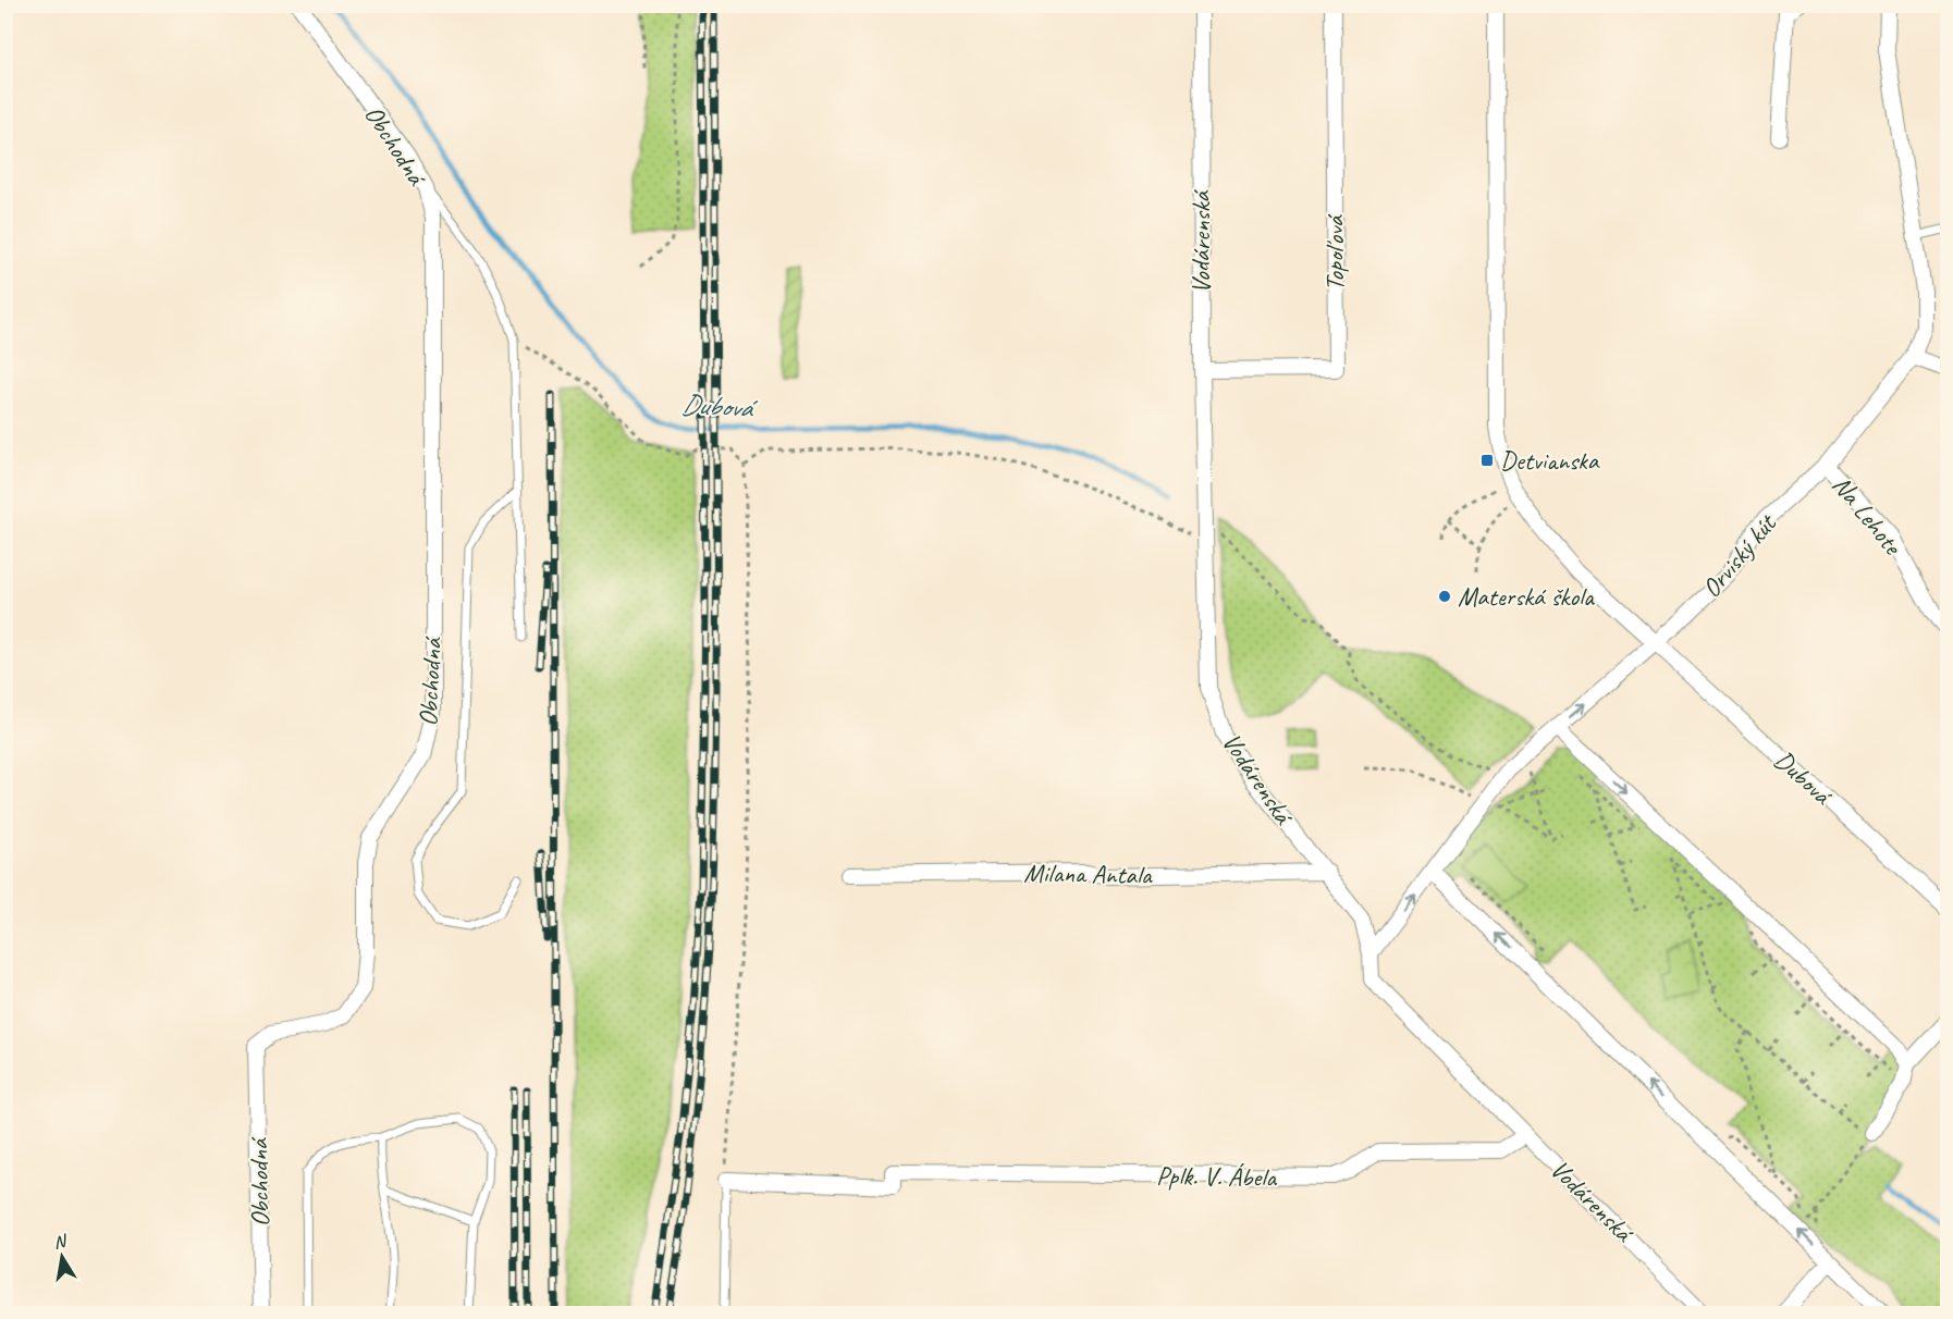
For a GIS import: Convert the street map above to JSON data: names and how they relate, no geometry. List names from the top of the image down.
{
  "streets": {
    "street": [
      "Obchodná",
      "Vodárenská",
      "Topoľová",
      "Na Lehote",
      "Orviský kút",
      "Dubová",
      "Milana Antala",
      "Pplk. V. Ábela"
    ]
  },
  "crossings": [
    ["Vodárenská", "Topoľová"],
    ["Vodárenská", "Orviský kút"],
    ["Vodárenská", "Milana Antala"],
    ["Vodárenská", "Pplk. V. Ábela"],
    ["Na Lehote", "Orviský kút"],
    ["Orviský kút", "Dubová"]
  ],
  "water": ["Dubová"],
  "places": {
    "transit": ["Detvianska"],
    "other": ["Materská škola"]
  },
  "north": "top"
}
